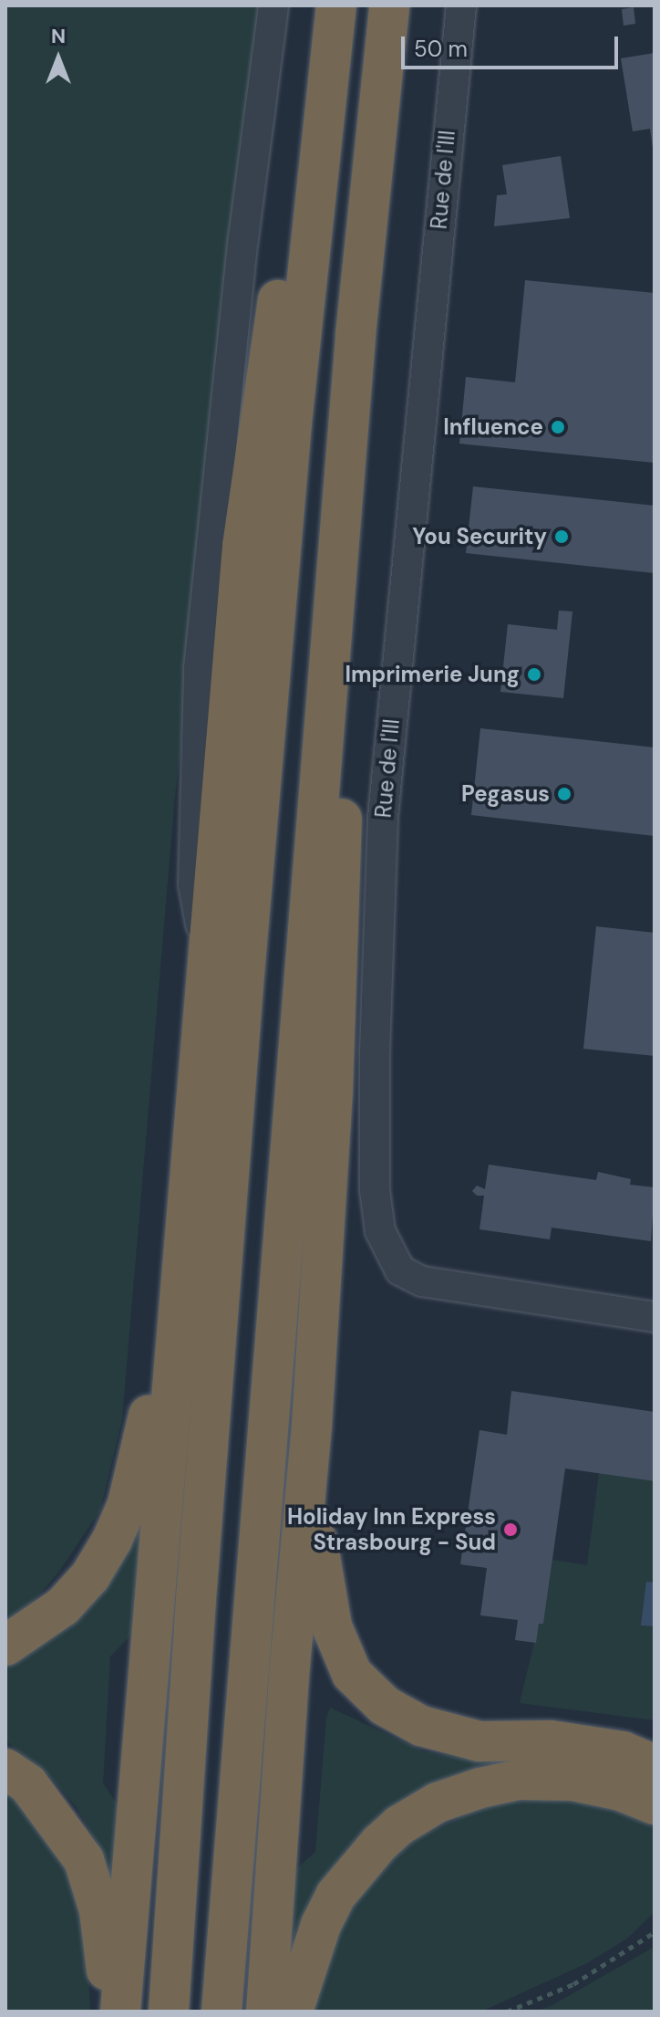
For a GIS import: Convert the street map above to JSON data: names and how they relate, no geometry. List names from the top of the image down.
{
  "streets": {
    "street": ["Rue de l'Ill"]
  },
  "places": [
    "Influence",
    "You Security",
    "Imprimerie Jung",
    "Pegasus",
    "Holiday Inn Express Strasbourg - Sud"
  ],
  "scale_bar": "50 m",
  "north": "top"
}
